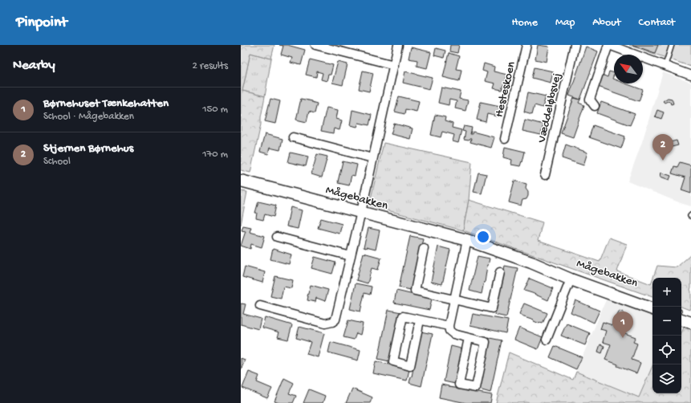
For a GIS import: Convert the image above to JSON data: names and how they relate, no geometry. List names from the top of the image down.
{
  "streets": {
    "street": ["Hesteskoen", "Væddeløbsvej", "Mågebakken"]
  },
  "north": "top left",
  "page": {
    "header": "Pinpoint",
    "nav": [
      "Home",
      "Map",
      "About",
      "Contact"
    ],
    "heading": ["Nearby", "2 results"],
    "list": [
      {
        "mark": "1",
        "name": "Børnehuset Tænkehatten",
        "note": "School · Mågebakken",
        "value": "150 m"
      },
      {
        "mark": "2",
        "name": "Stjernen Børnehus",
        "note": "School",
        "value": "170 m"
      }
    ],
    "pins": ["2", "1"],
    "map_buttons": ["+", "−"]
  }
}
